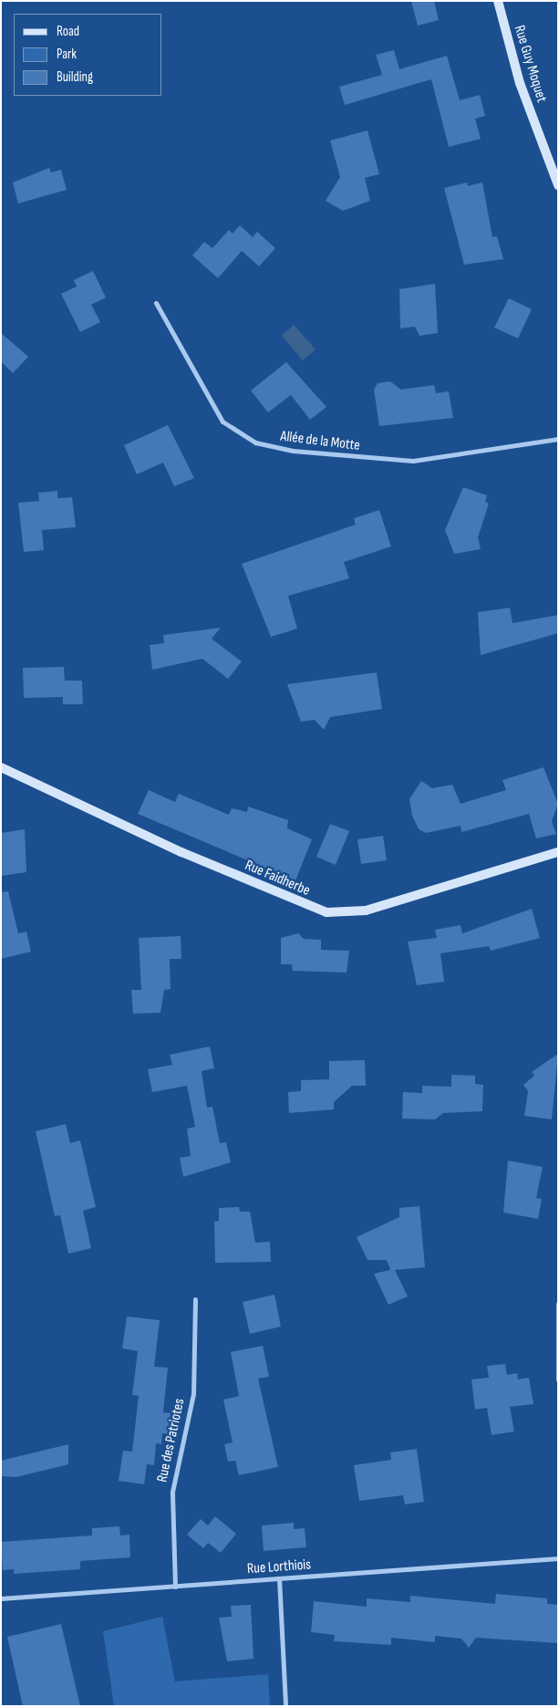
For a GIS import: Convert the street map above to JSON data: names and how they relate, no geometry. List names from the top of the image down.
{
  "streets": {
    "street": [
      "Rue Guy Moquet",
      "Allée de la Motte",
      "Rue Faidherbe",
      "Rue des Patriotes",
      "Rue Lorthiois"
    ]
  },
  "crossings": [
    ["Rue des Patriotes", "Rue Lorthiois"]
  ],
  "legend": ["Road", "Park", "Building"]
}
